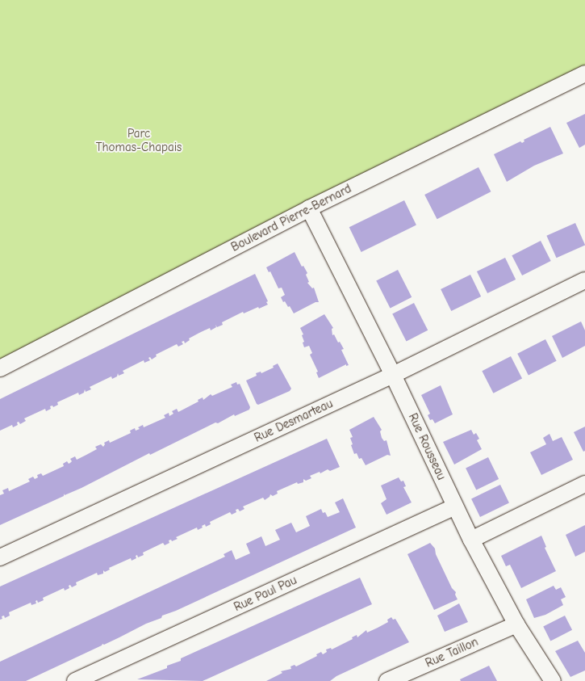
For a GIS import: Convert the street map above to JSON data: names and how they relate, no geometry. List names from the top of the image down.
{
  "streets": {
    "street": [
      "Boulevard Pierre-Bernard",
      "Rue Desmarteau",
      "Rue Rousseau",
      "Rue Paul Pau",
      "Rue Taillon"
    ]
  },
  "crossings": [
    ["Boulevard Pierre-Bernard", "Rue Rousseau"],
    ["Rue Desmarteau", "Rue Rousseau"],
    ["Rue Rousseau", "Rue Paul Pau"],
    ["Rue Rousseau", "Rue Taillon"]
  ],
  "parks": ["Parc Thomas-Chapais"]
}
